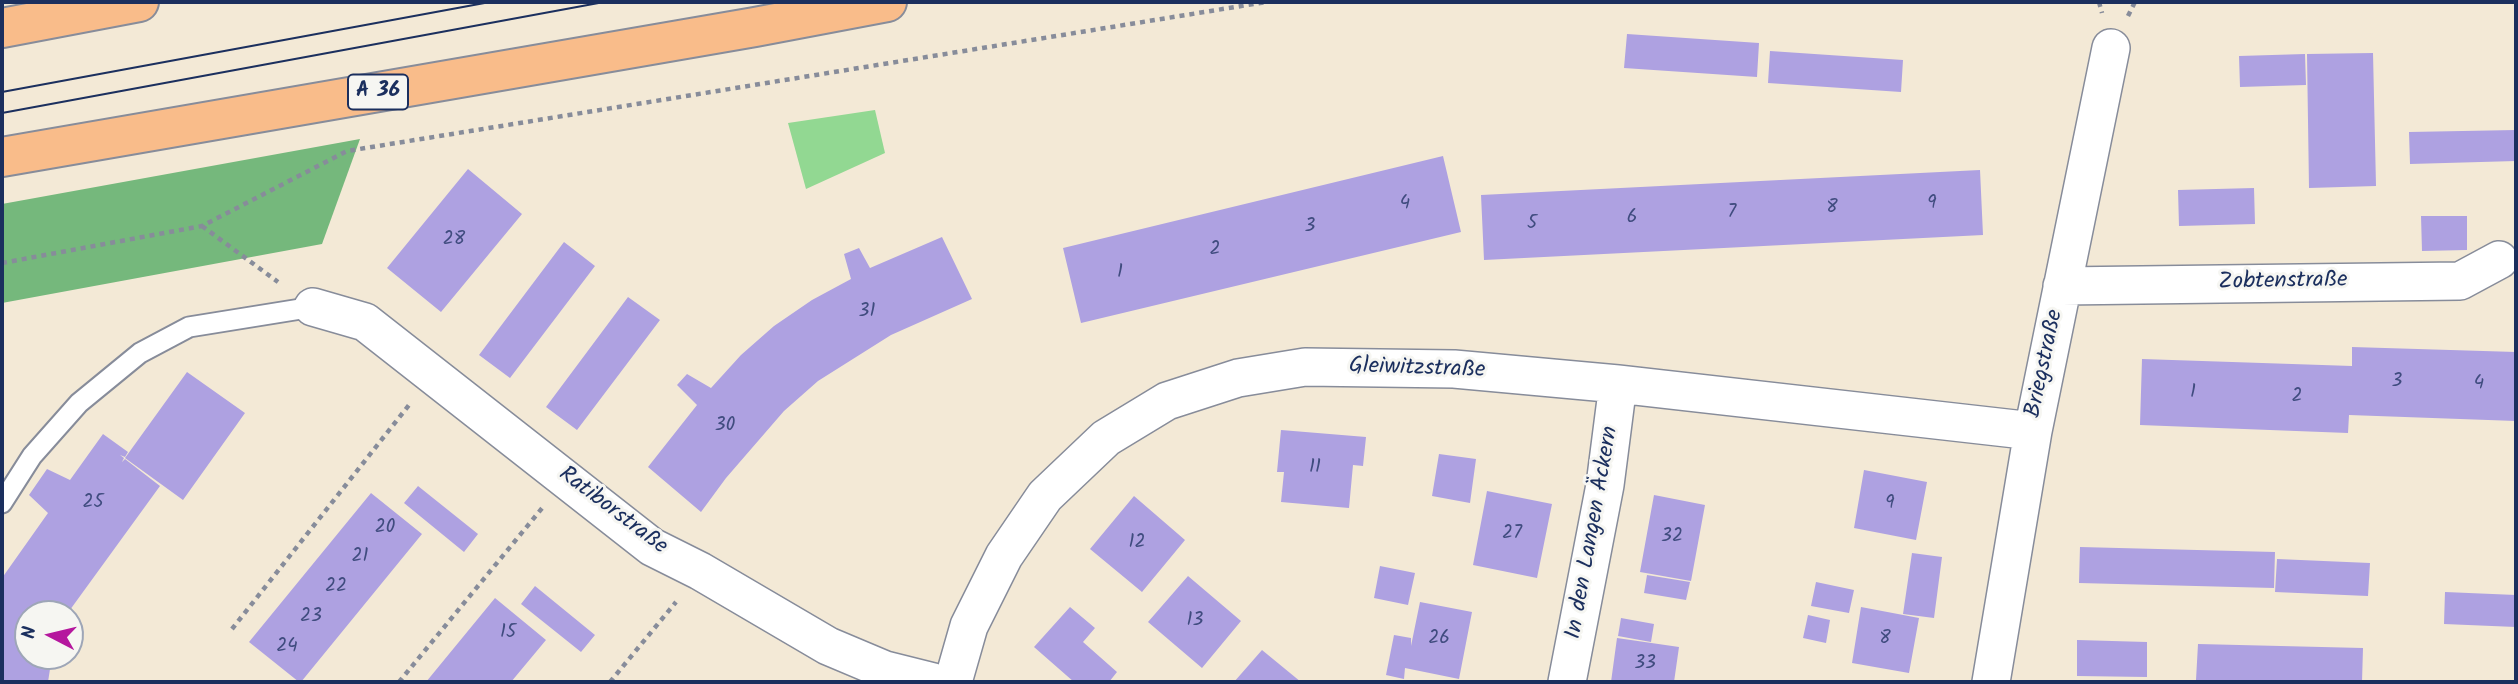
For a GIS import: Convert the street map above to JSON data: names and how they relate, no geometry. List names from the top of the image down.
{
  "streets": {
    "highway": ["A 36"],
    "street": [
      "Zobtenstraße",
      "Briegstraße",
      "Gleiwitzstraße",
      "Ratiborstraße",
      "In den Langen Äckern"
    ]
  },
  "crossings": [
    ["Zobtenstraße", "Briegstraße"],
    ["Briegstraße", "Gleiwitzstraße"],
    ["Gleiwitzstraße", "In den Langen Äckern"]
  ],
  "house_numbers": [
    "4",
    "9",
    "8",
    "7",
    "6",
    "5",
    "3",
    "28",
    "2",
    "1",
    "31",
    "3",
    "4",
    "1",
    "2",
    "30",
    "11",
    "25",
    "9",
    "20",
    "27",
    "32",
    "12",
    "21",
    "22",
    "23",
    "13",
    "15",
    "26",
    "8",
    "24",
    "33"
  ],
  "north": "left"
}
